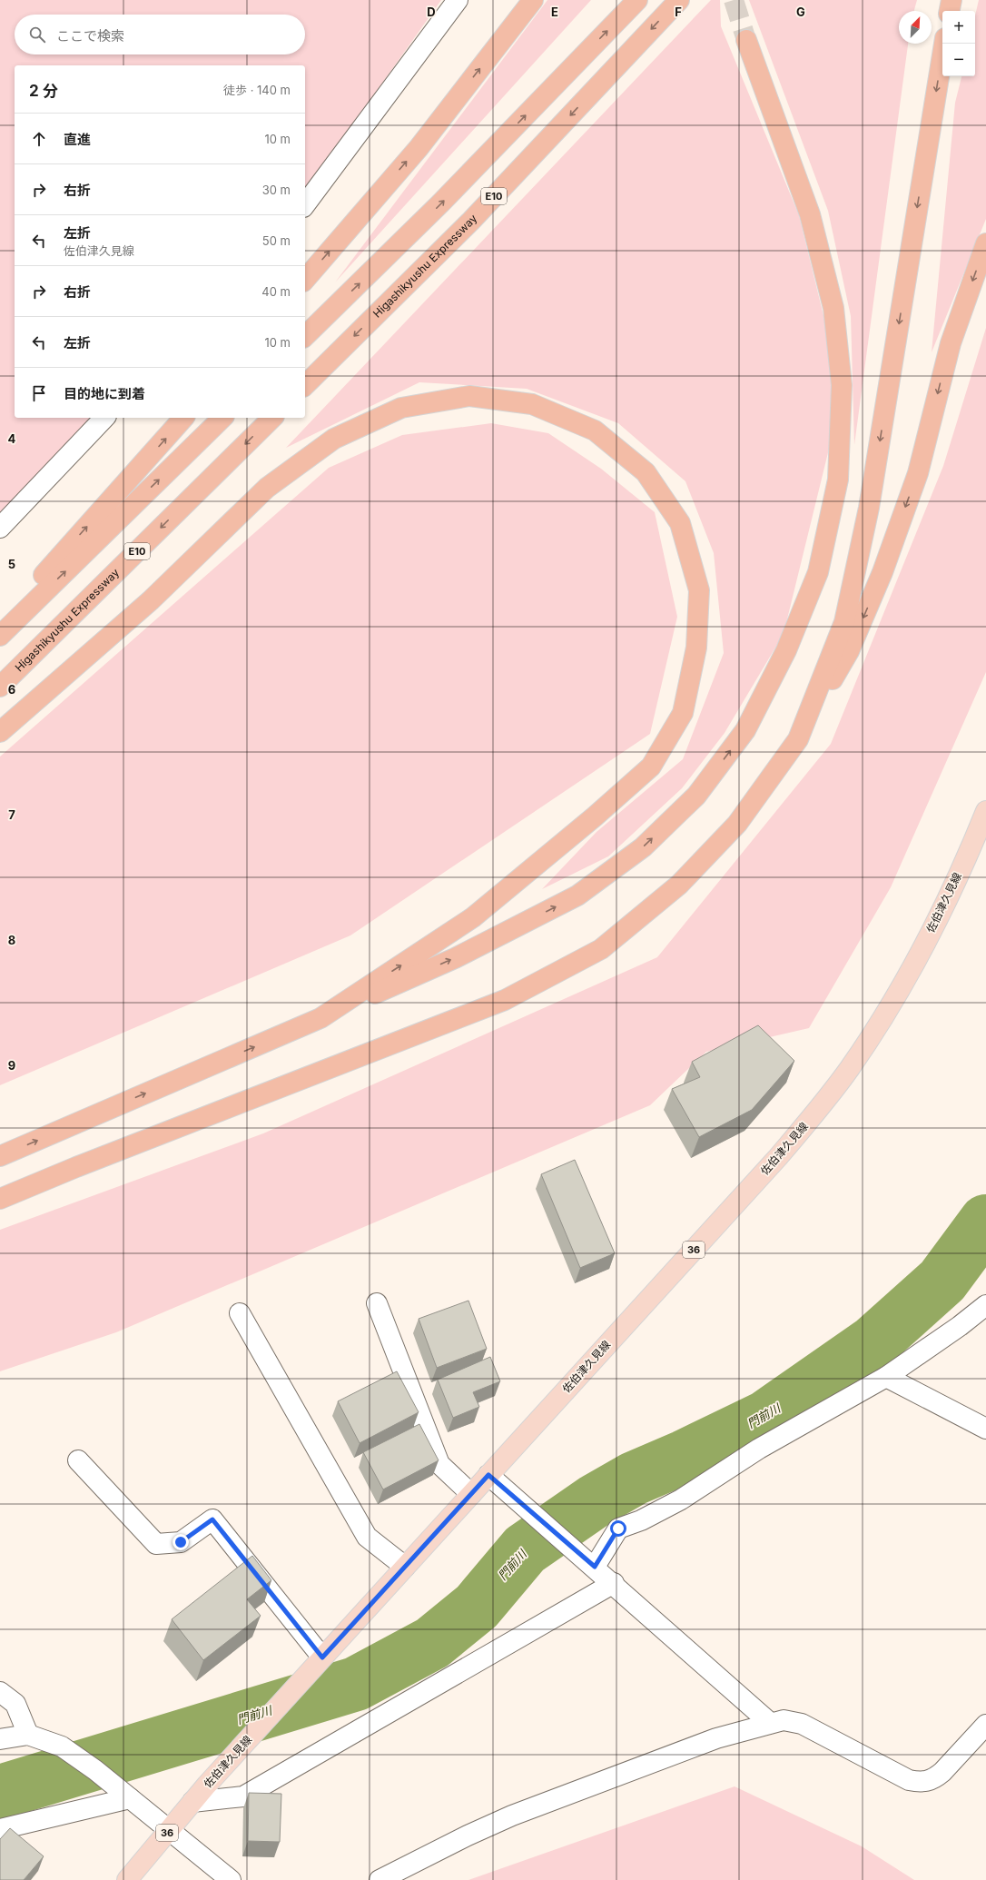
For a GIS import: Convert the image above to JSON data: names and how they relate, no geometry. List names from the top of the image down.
{
  "streets": {
    "highway": ["E10", "Higashikyushu Expressway"],
    "main road": ["佐伯津久見線", "36"]
  },
  "water": ["門前川"],
  "north": "top right",
  "page": {
    "map_buttons": ["+", "−"],
    "search": "ここで検索",
    "heading": ["2 分", "徒歩 · 140 m"],
    "list": [
      ["直進", "10 m"],
      ["右折", "30 m"],
      ["左折", "佐伯津久見線", "50 m"],
      ["右折", "40 m"],
      ["左折", "10 m"],
      "目的地に到着"
    ]
  },
  "grid": {
    "columns": [
      "D",
      "E",
      "F",
      "G"
    ],
    "rows": [
      "4",
      "5",
      "6",
      "7",
      "8",
      "9"
    ]
  }
}
